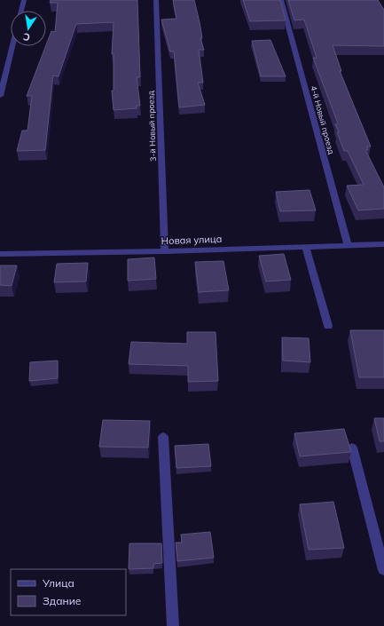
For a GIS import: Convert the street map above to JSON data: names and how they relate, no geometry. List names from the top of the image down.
{
  "streets": {
    "street": ["4-й Новый проезд", "3-й Новый проезд", "Новая улица"]
  },
  "crossings": [
    ["4-й Новый проезд", "Новая улица"],
    ["3-й Новый проезд", "Новая улица"]
  ],
  "legend": ["Улица", "Здание"],
  "north": "bottom"
}
